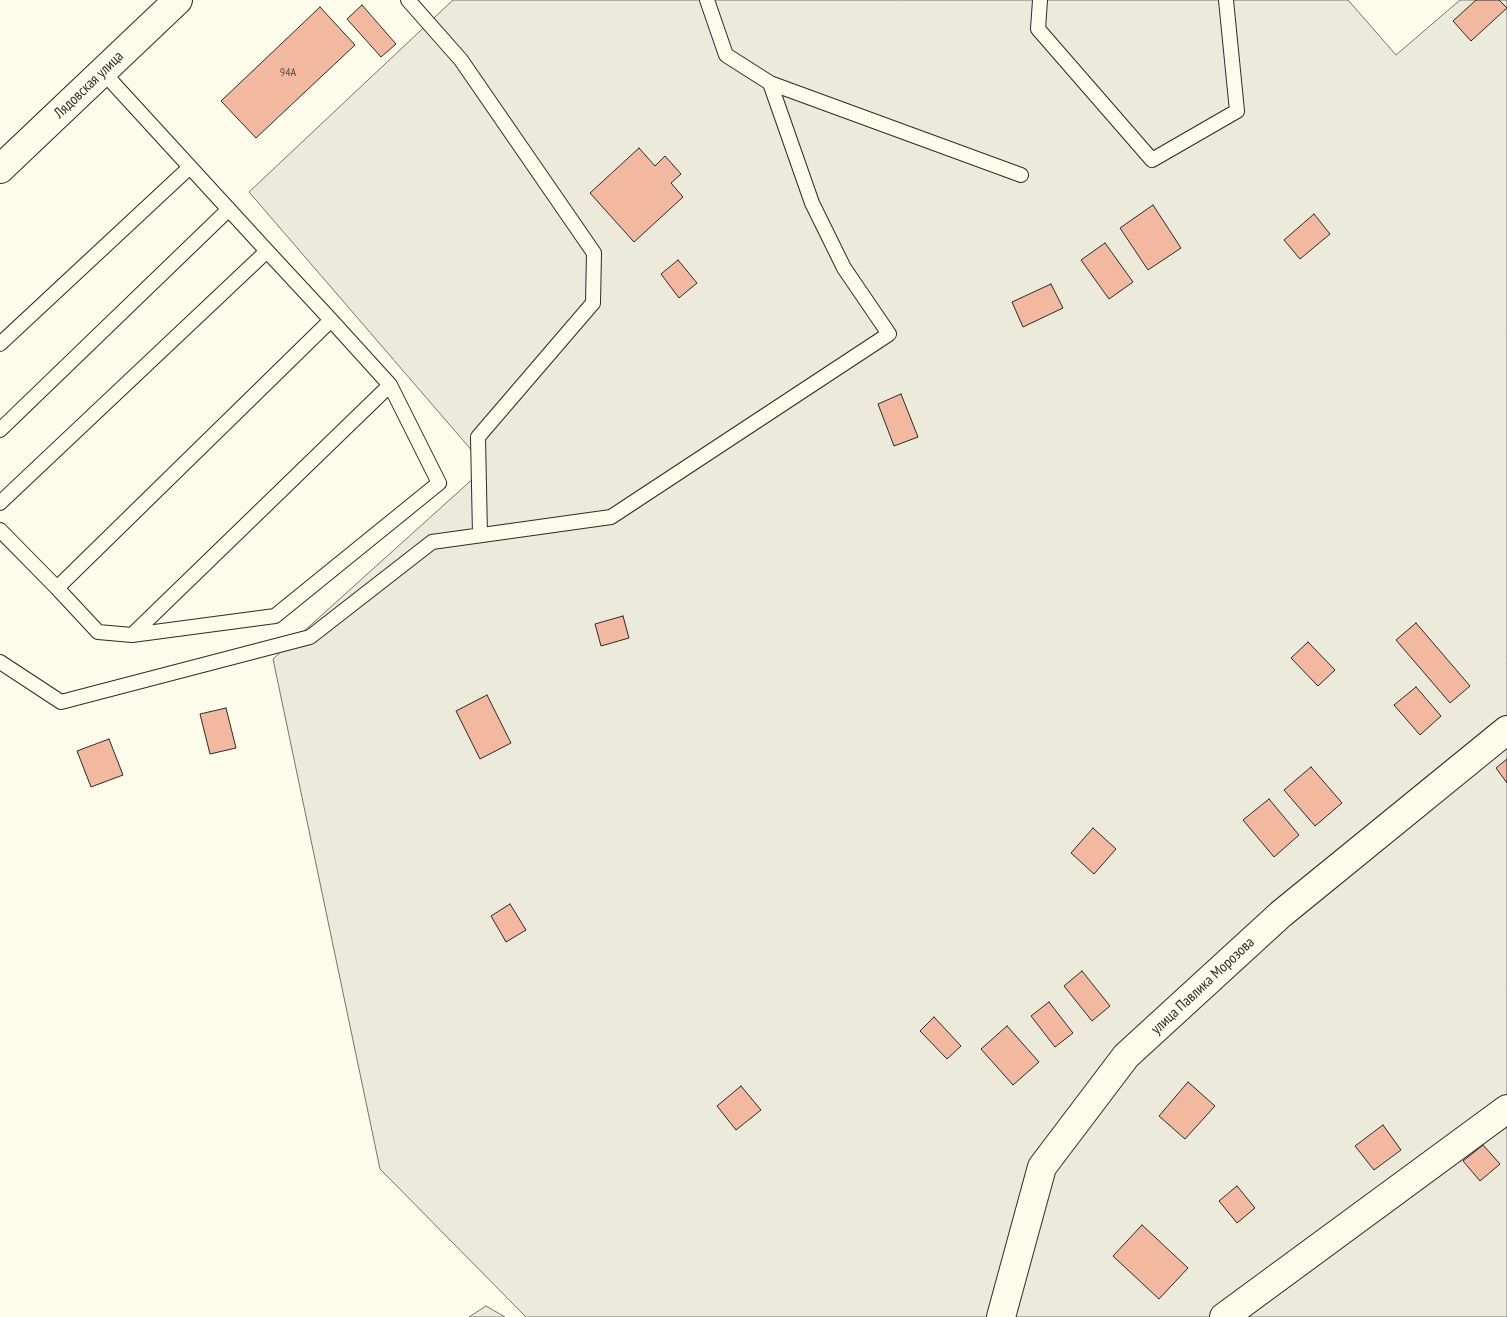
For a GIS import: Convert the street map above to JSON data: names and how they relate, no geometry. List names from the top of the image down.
{
  "streets": {
    "street": ["Лядовская улица", "улица Павлика Морозова"]
  },
  "house_numbers": ["94А"]
}
